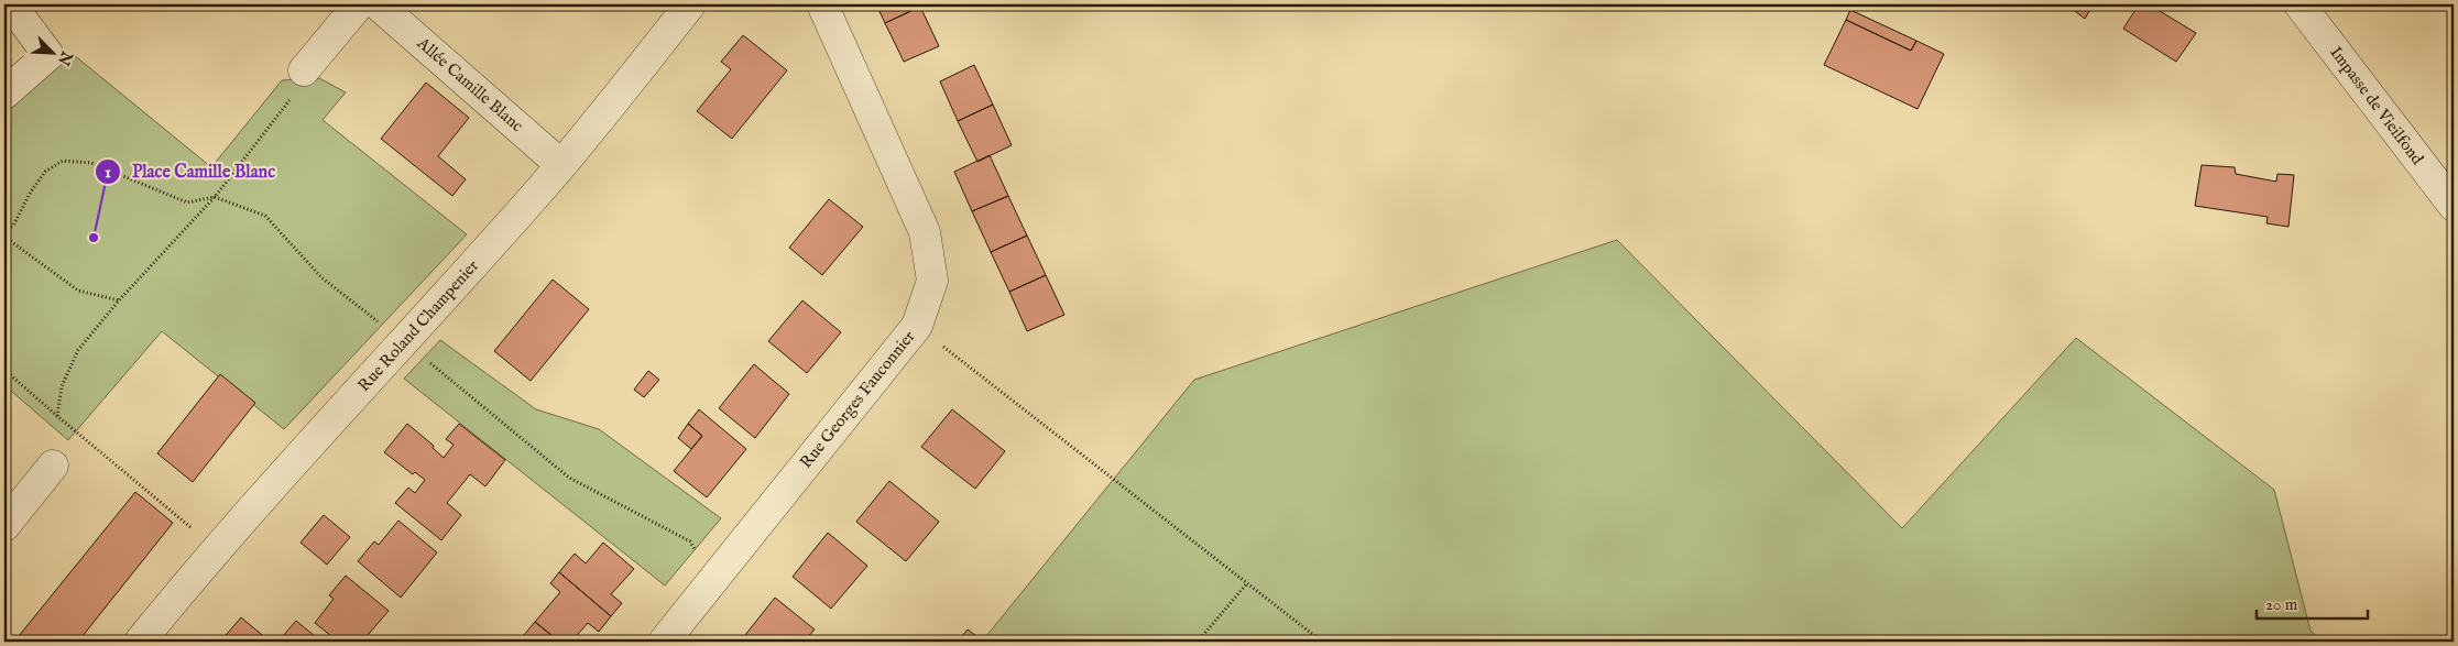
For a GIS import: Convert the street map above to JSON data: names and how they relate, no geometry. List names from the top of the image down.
{
  "streets": {
    "street": [
      "Allée Camille Blanc",
      "Impasse de Vieilfond",
      "Rue Roland Champenier",
      "Rue Georges Fauconnier"
    ]
  },
  "crossings": [
    ["Allée Camille Blanc", "Rue Roland Champenier"]
  ],
  "places": ["Place Camille Blanc"],
  "scale_bar": "20 m",
  "north": "bottom right"
}
